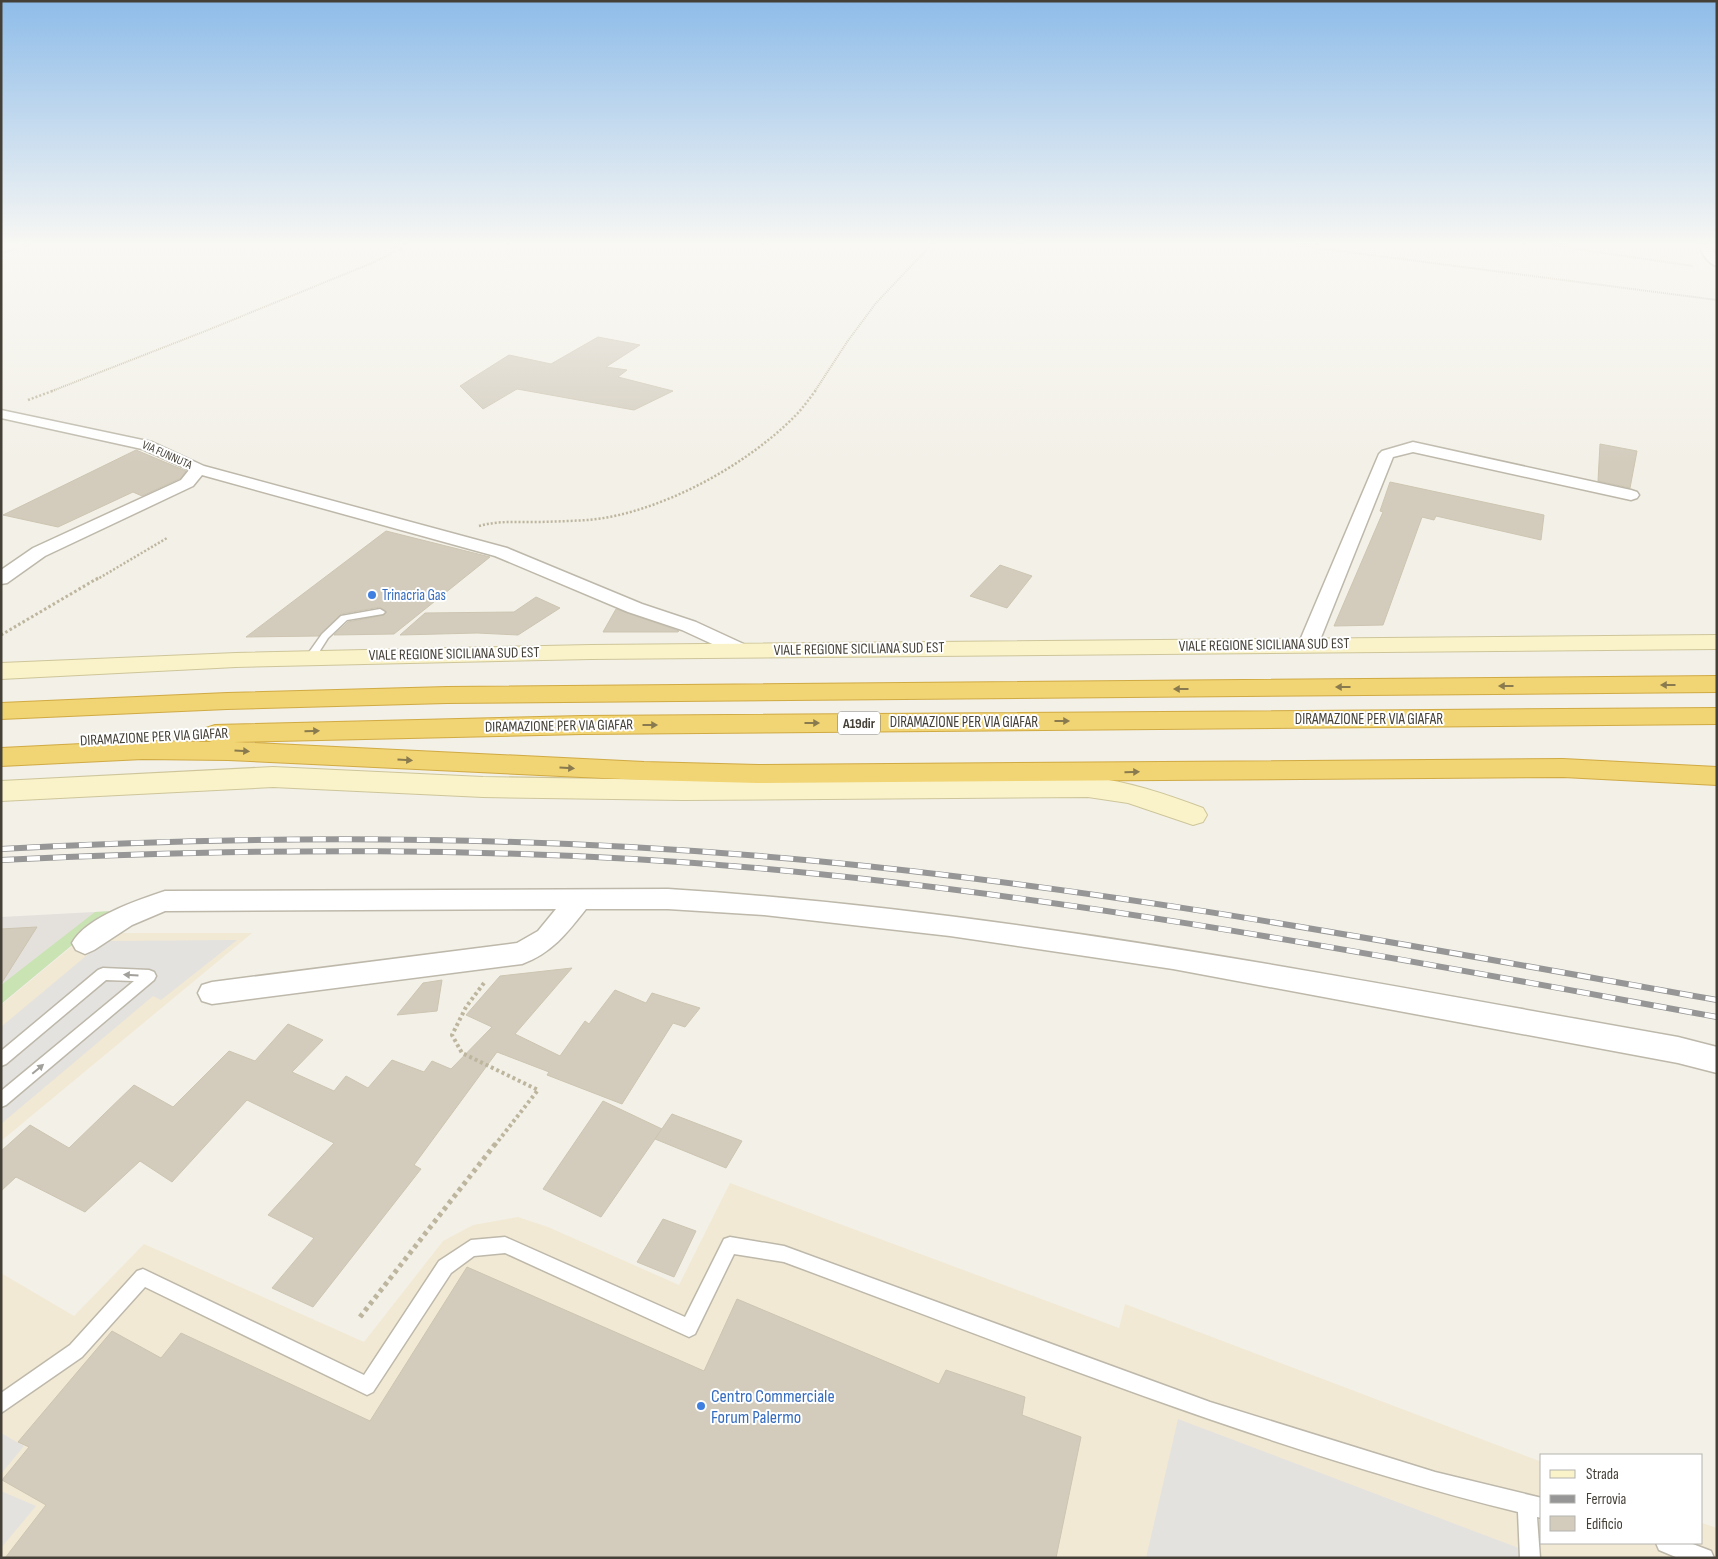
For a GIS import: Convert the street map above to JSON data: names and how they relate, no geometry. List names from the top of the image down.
{
  "streets": {
    "highway": ["DIRAMAZIONE PER VIA GIAFAR", "A19dir"],
    "street": ["VIA FUNNUTA", "VIALE REGIONE SICILIANA SUD EST"]
  },
  "places": ["Trinacria Gas", "Centro Commerciale Forum Palermo"],
  "legend": ["Strada", "Ferrovia", "Edificio"]
}
